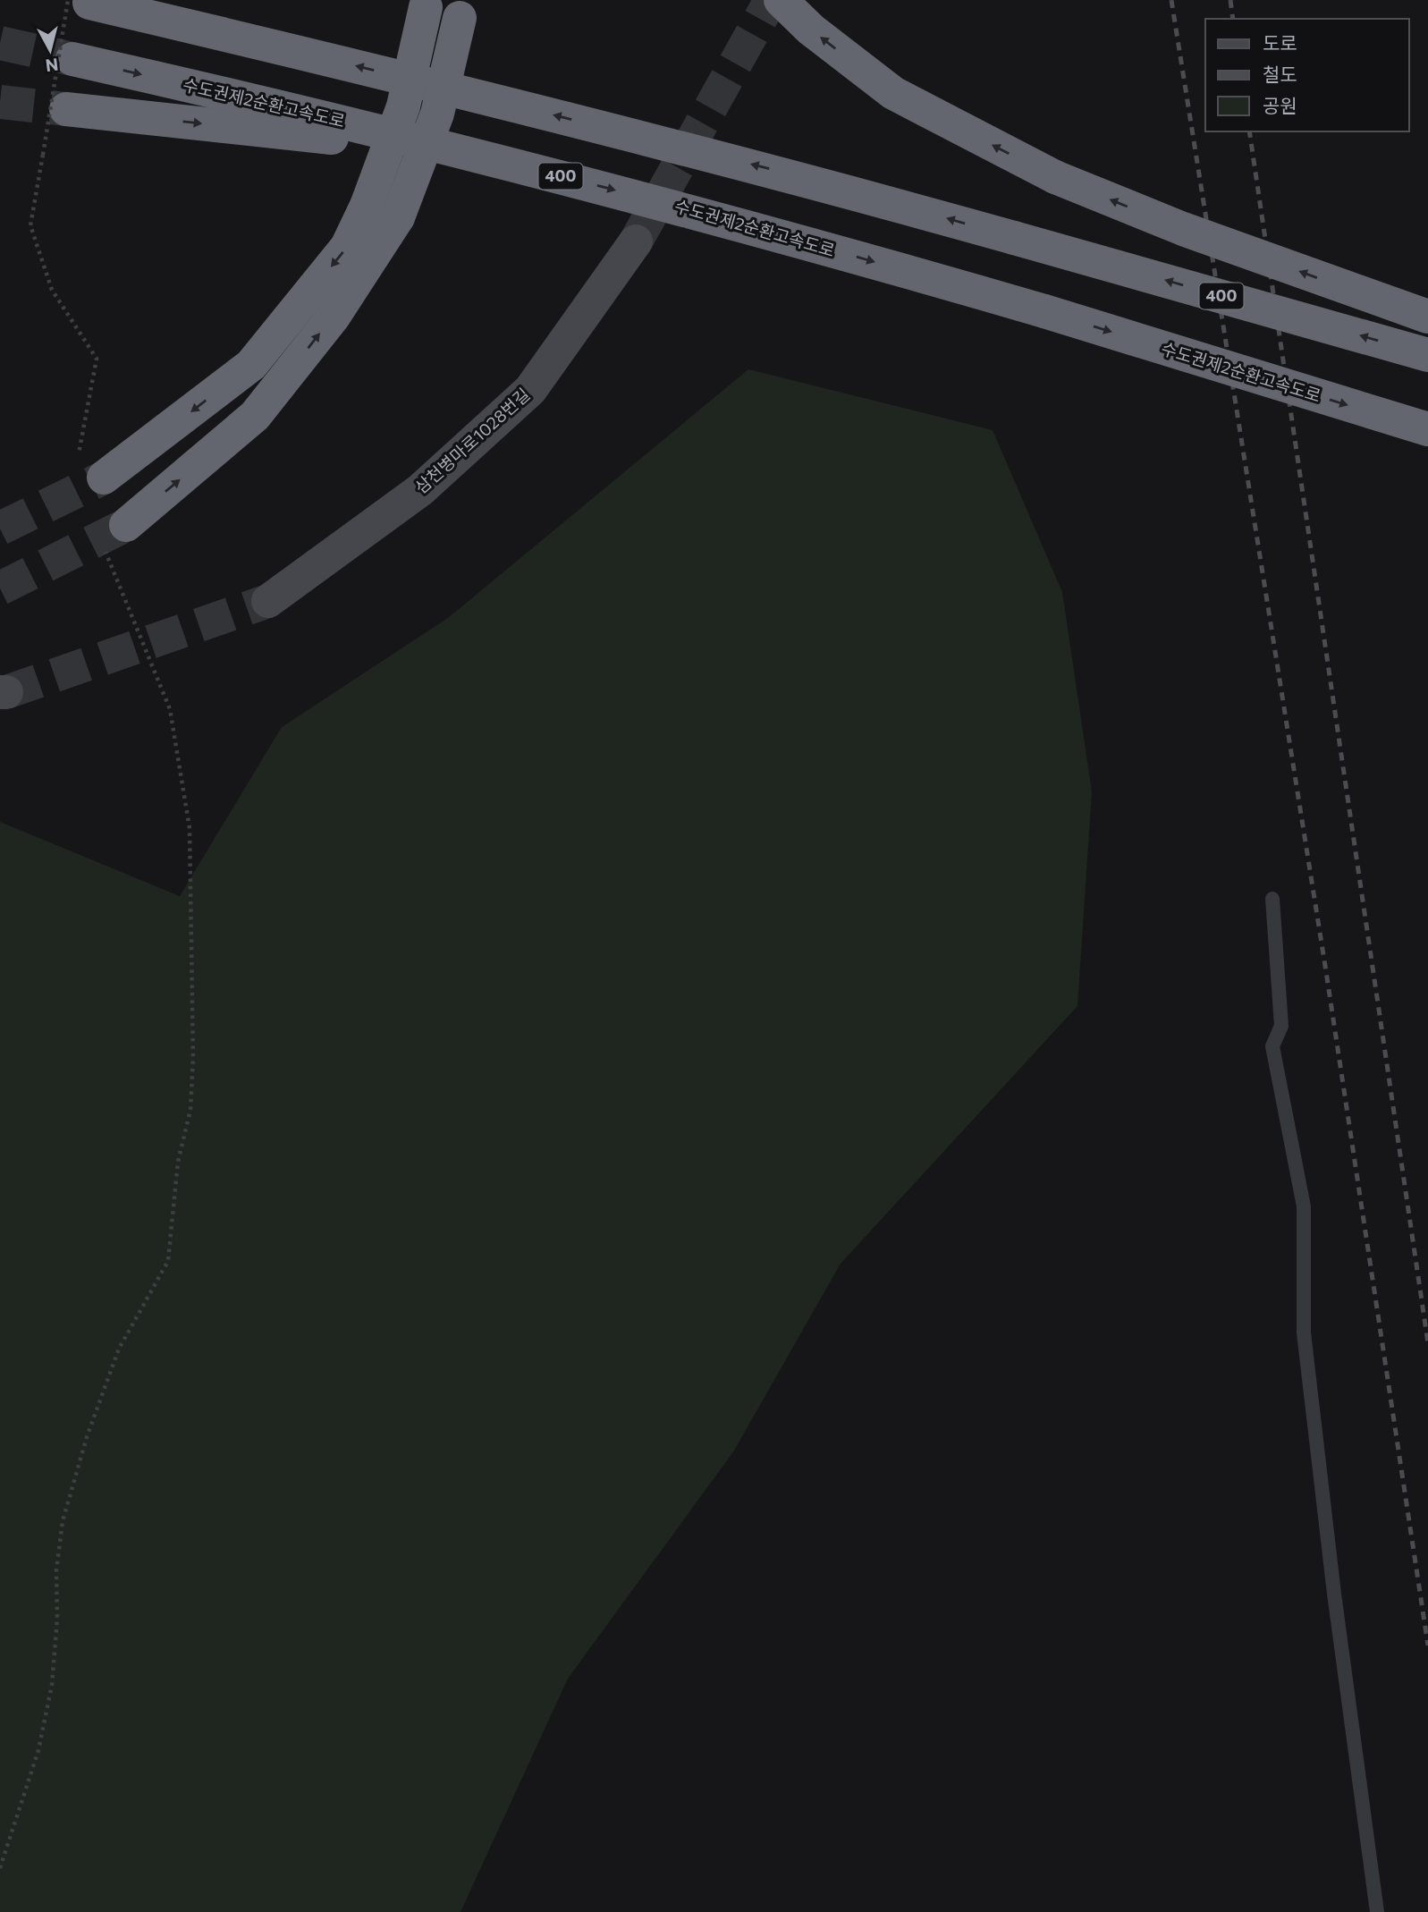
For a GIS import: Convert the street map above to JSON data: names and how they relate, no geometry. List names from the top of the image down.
{
  "streets": {
    "highway": ["수도권제2순환고속도로", "400"],
    "street": ["삼천병마로1028번길"]
  },
  "legend": ["도로", "철도", "공원"],
  "north": "bottom"
}
